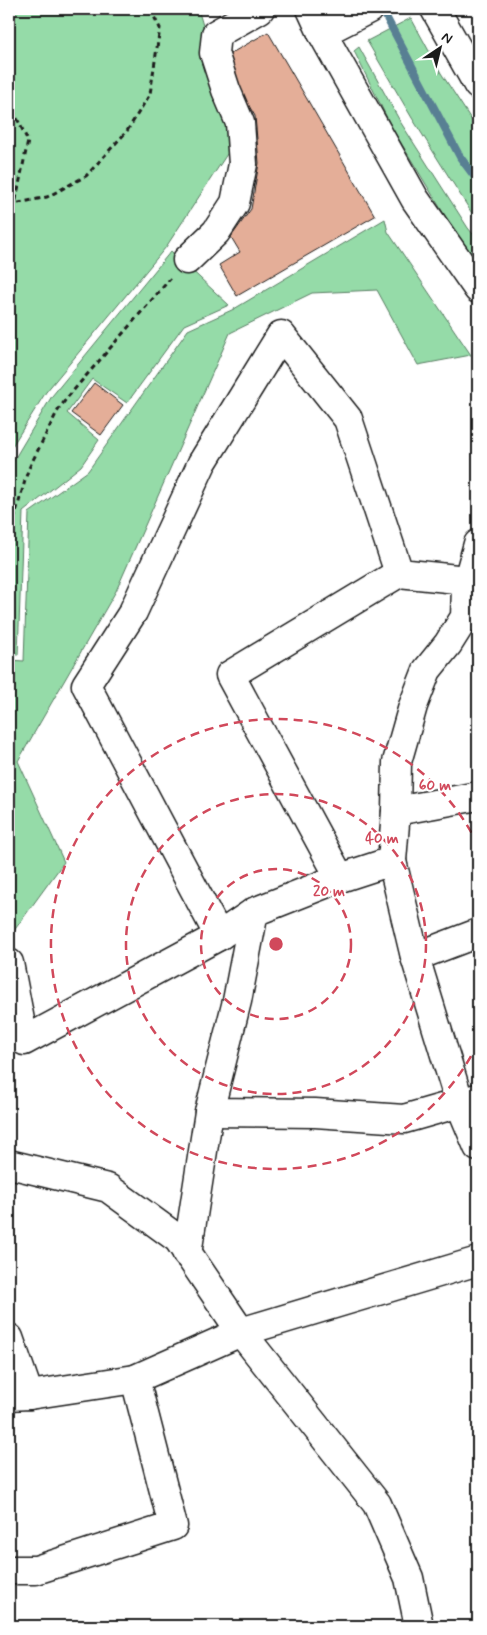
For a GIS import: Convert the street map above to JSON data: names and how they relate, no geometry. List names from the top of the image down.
{
  "north": "top right",
  "rings": ["60 m", "40 m", "20 m"]
}
